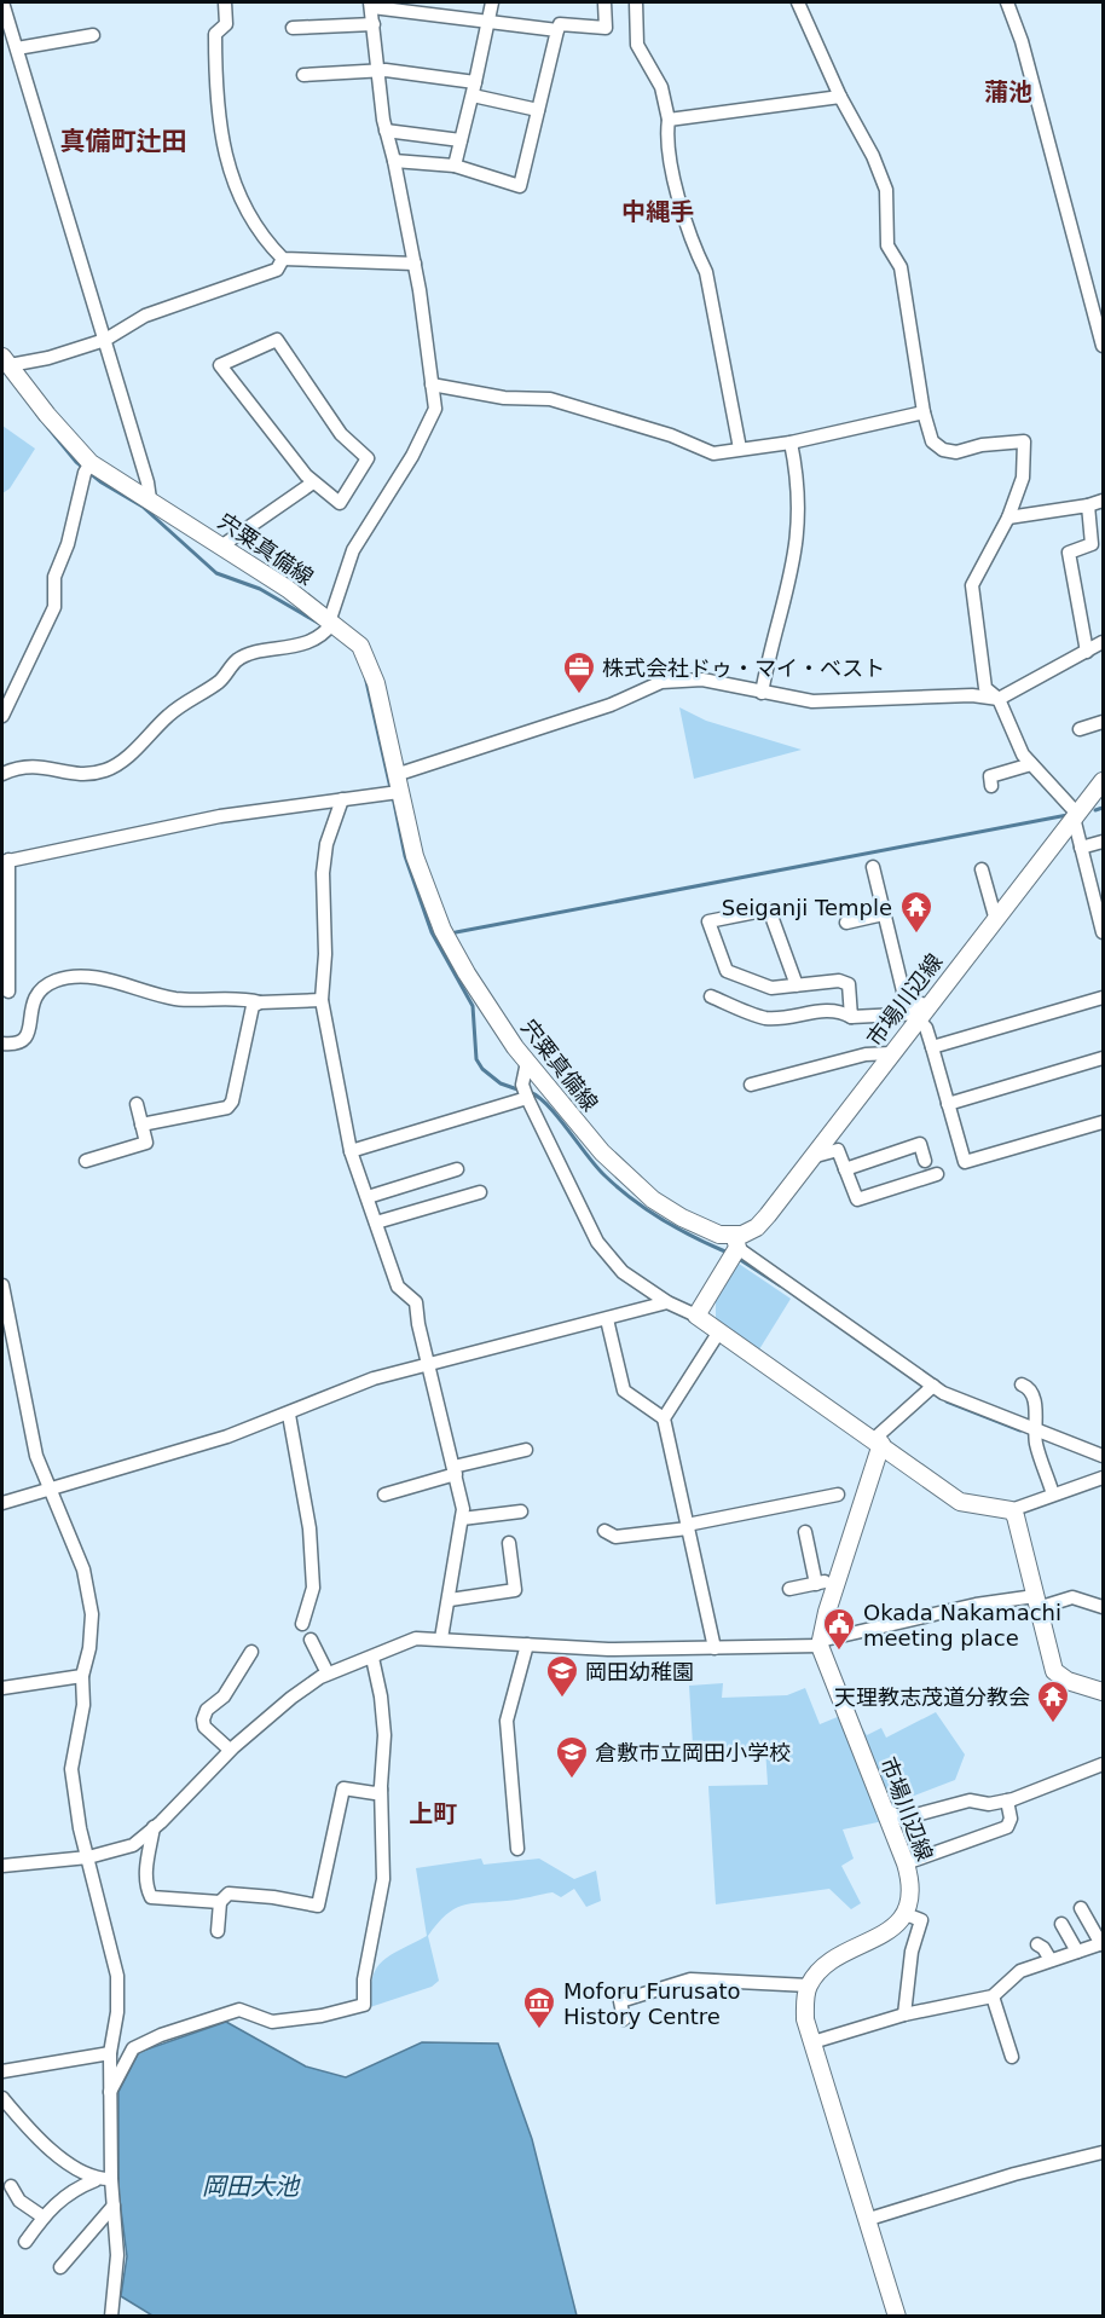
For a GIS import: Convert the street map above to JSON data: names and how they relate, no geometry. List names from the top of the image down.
{
  "streets": {
    "main road": ["宍粟真備線", "市場川辺線"]
  },
  "crossings": [
    ["宍粟真備線", "市場川辺線"]
  ],
  "districts": [
    "蒲池",
    "真備町辻田",
    "中縄手",
    "上町"
  ],
  "water": ["岡田大池"],
  "places": {
    "office": ["株式会社ドゥ・マイ・ベスト"],
    "temple": ["Seiganji Temple", "天理教志茂道分教会"],
    "public building": ["Okada Nakamachi meeting place"],
    "school or university": ["岡田幼稚園", "倉敷市立岡田小学校"],
    "museum": ["Moforu Furusato History Centre"]
  }
}
